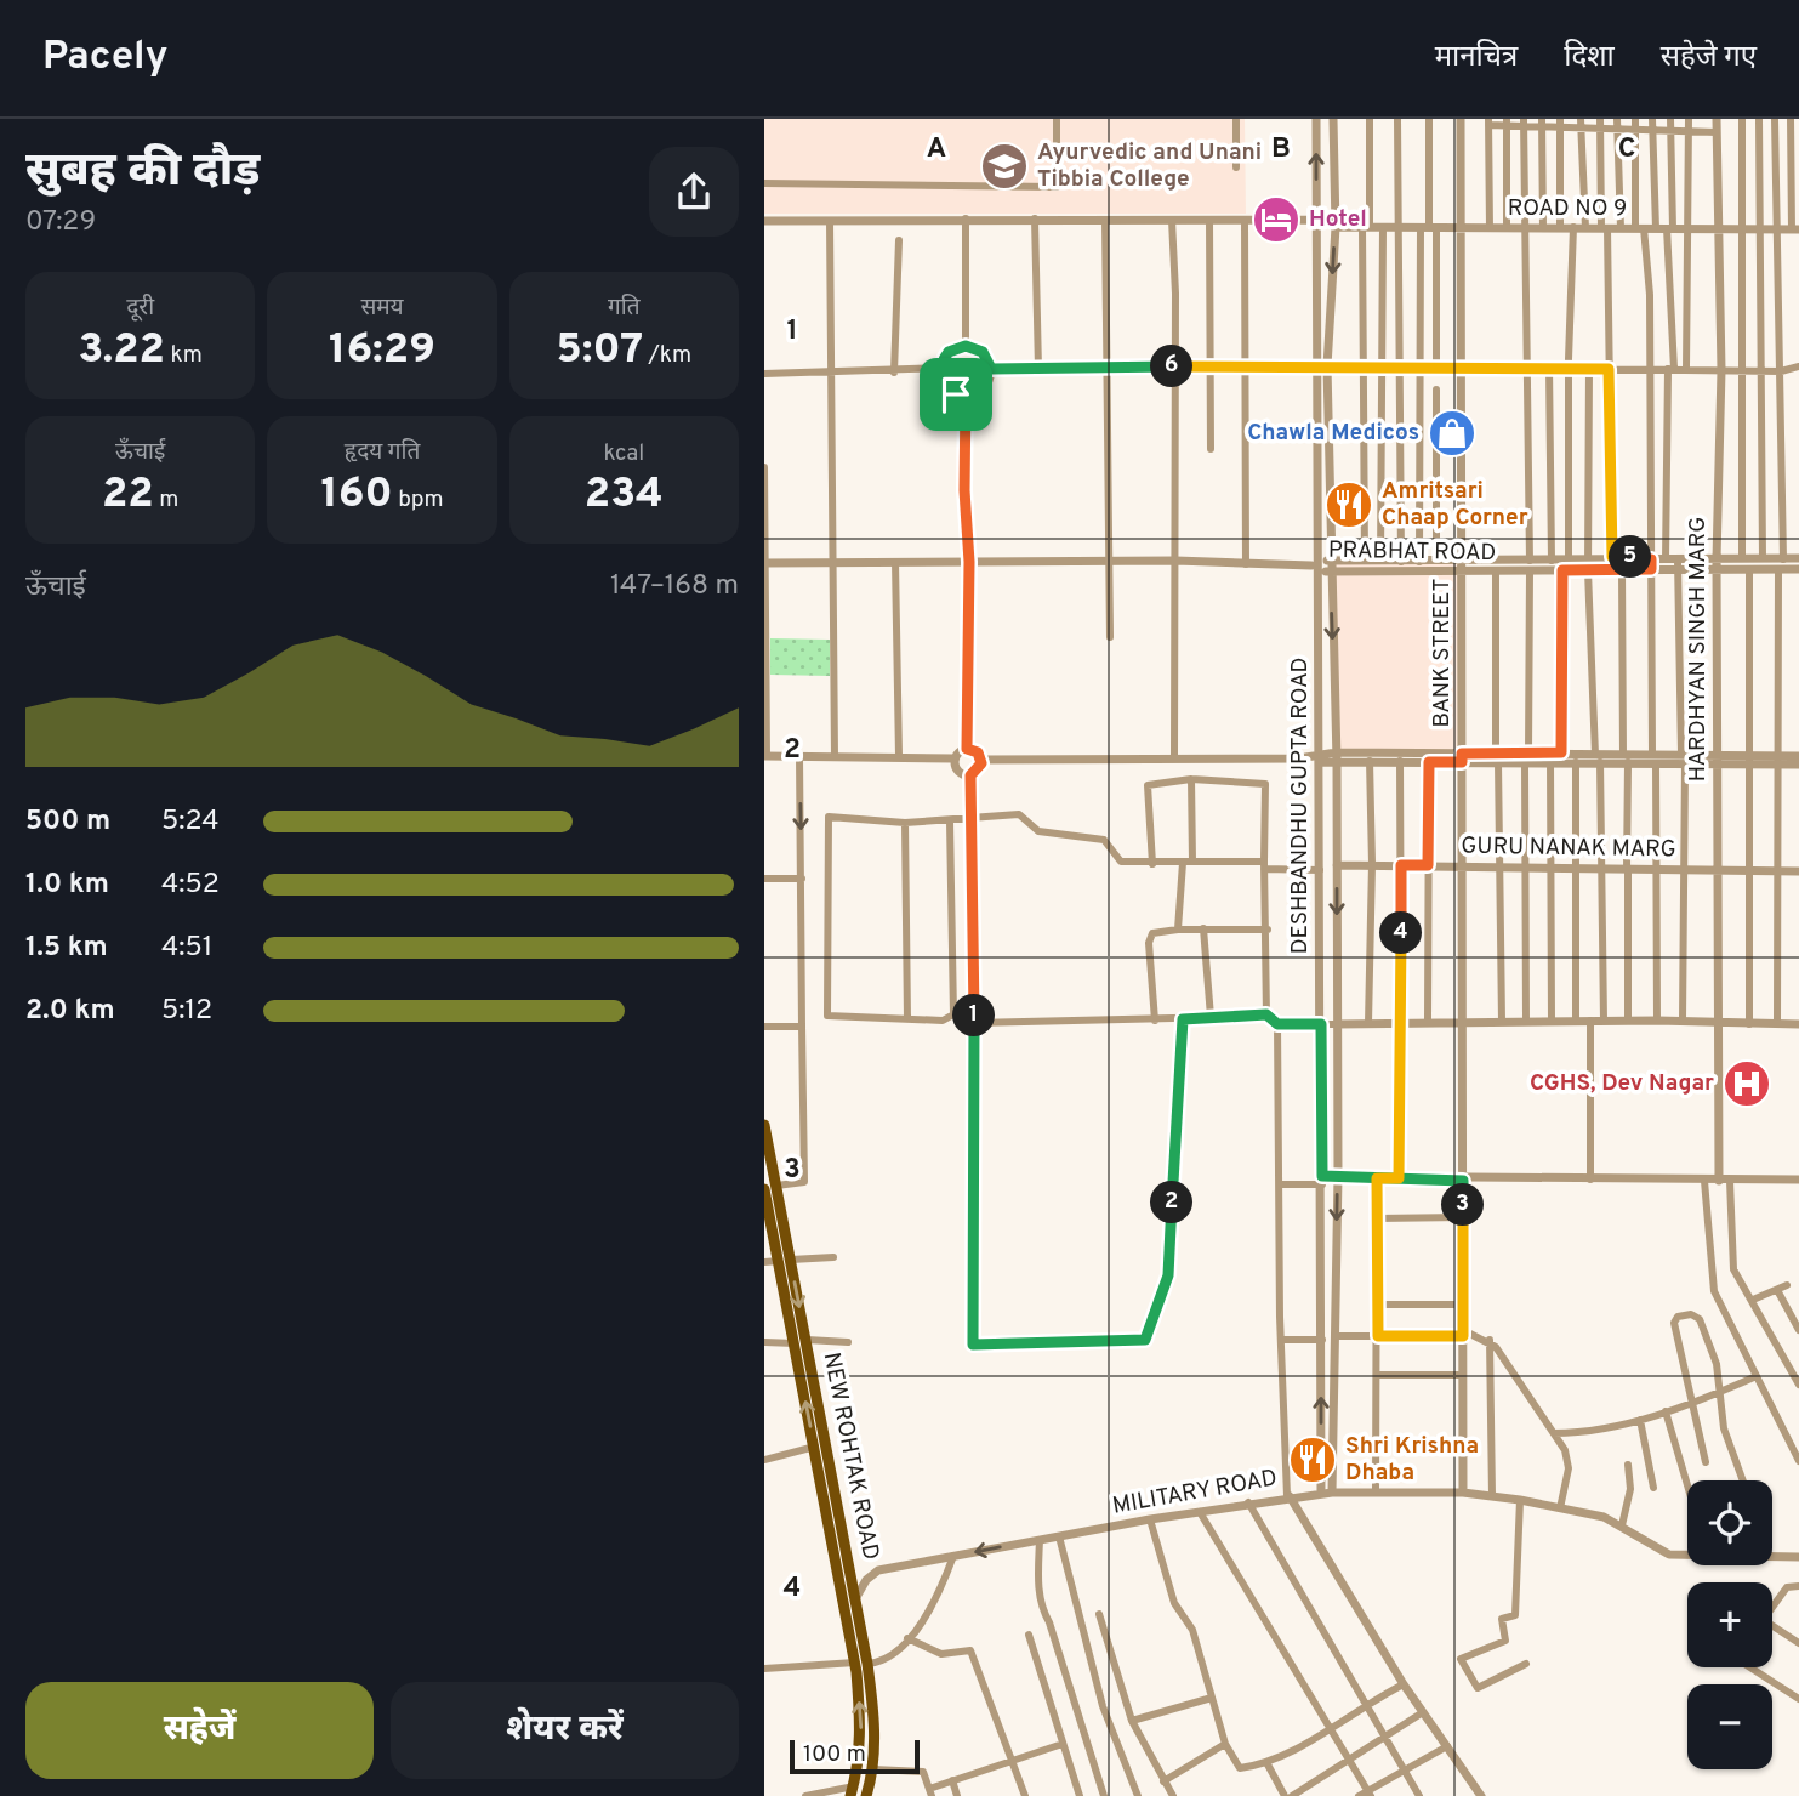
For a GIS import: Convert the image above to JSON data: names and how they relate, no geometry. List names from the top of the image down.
{
  "streets": {
    "main road": ["NEW ROHTAK ROAD"],
    "street": [
      "ROAD NO 9",
      "PRABHAT ROAD",
      "HARDHYAN SINGH MARG",
      "BANK STREET",
      "DESHBANDHU GUPTA ROAD",
      "GURU NANAK MARG",
      "MILITARY ROAD"
    ]
  },
  "crossings": [
    ["ROAD NO 9", "HARDHYAN SINGH MARG"],
    ["ROAD NO 9", "BANK STREET"],
    ["ROAD NO 9", "DESHBANDHU GUPTA ROAD"],
    ["PRABHAT ROAD", "HARDHYAN SINGH MARG"],
    ["PRABHAT ROAD", "BANK STREET"],
    ["PRABHAT ROAD", "DESHBANDHU GUPTA ROAD"],
    ["HARDHYAN SINGH MARG", "GURU NANAK MARG"],
    ["BANK STREET", "GURU NANAK MARG"],
    ["BANK STREET", "MILITARY ROAD"],
    ["DESHBANDHU GUPTA ROAD", "GURU NANAK MARG"],
    ["DESHBANDHU GUPTA ROAD", "MILITARY ROAD"],
    ["NEW ROHTAK ROAD", "MILITARY ROAD"]
  ],
  "places": {
    "school or university": ["Ayurvedic and Unani Tibbia College"],
    "hotel": ["Hotel"],
    "shop": ["Chawla Medicos"],
    "restaurant": ["Amritsari Chaap Corner", "Shri Krishna Dhaba"],
    "hospital": ["CGHS, Dev Nagar"]
  },
  "scale_bar": "100 m",
  "page": {
    "header": "Pacely",
    "nav": ["मानचित्र", "दिशा", "सहेजे गए"],
    "heading": ["सुबह की दौड़", "07:29"],
    "stats": [
      ["दूरी", "3.22 km"],
      ["समय", "16:29"],
      ["गति", "5:07 /km"],
      ["ऊँचाई", "22 m"],
      ["हृदय गति", "160 bpm"],
      ["kcal", "234"]
    ],
    "pins": [
      "6",
      "5",
      "4",
      "1",
      "2",
      "3"
    ],
    "chart": ["ऊँचाई", "147–168 m"],
    "list": [
      {
        "name": "500 m",
        "note": "5:24"
      },
      {
        "name": "1.0 km",
        "note": "4:52"
      },
      {
        "name": "1.5 km",
        "note": "4:51"
      },
      {
        "name": "2.0 km",
        "note": "5:12"
      }
    ],
    "map_buttons": ["+", "−"],
    "buttons": ["सहेजें", "शेयर करें"],
    "scale": "100 m"
  },
  "grid": {
    "columns": ["A", "B", "C"],
    "rows": [
      "1",
      "2",
      "3",
      "4"
    ]
  }
}
